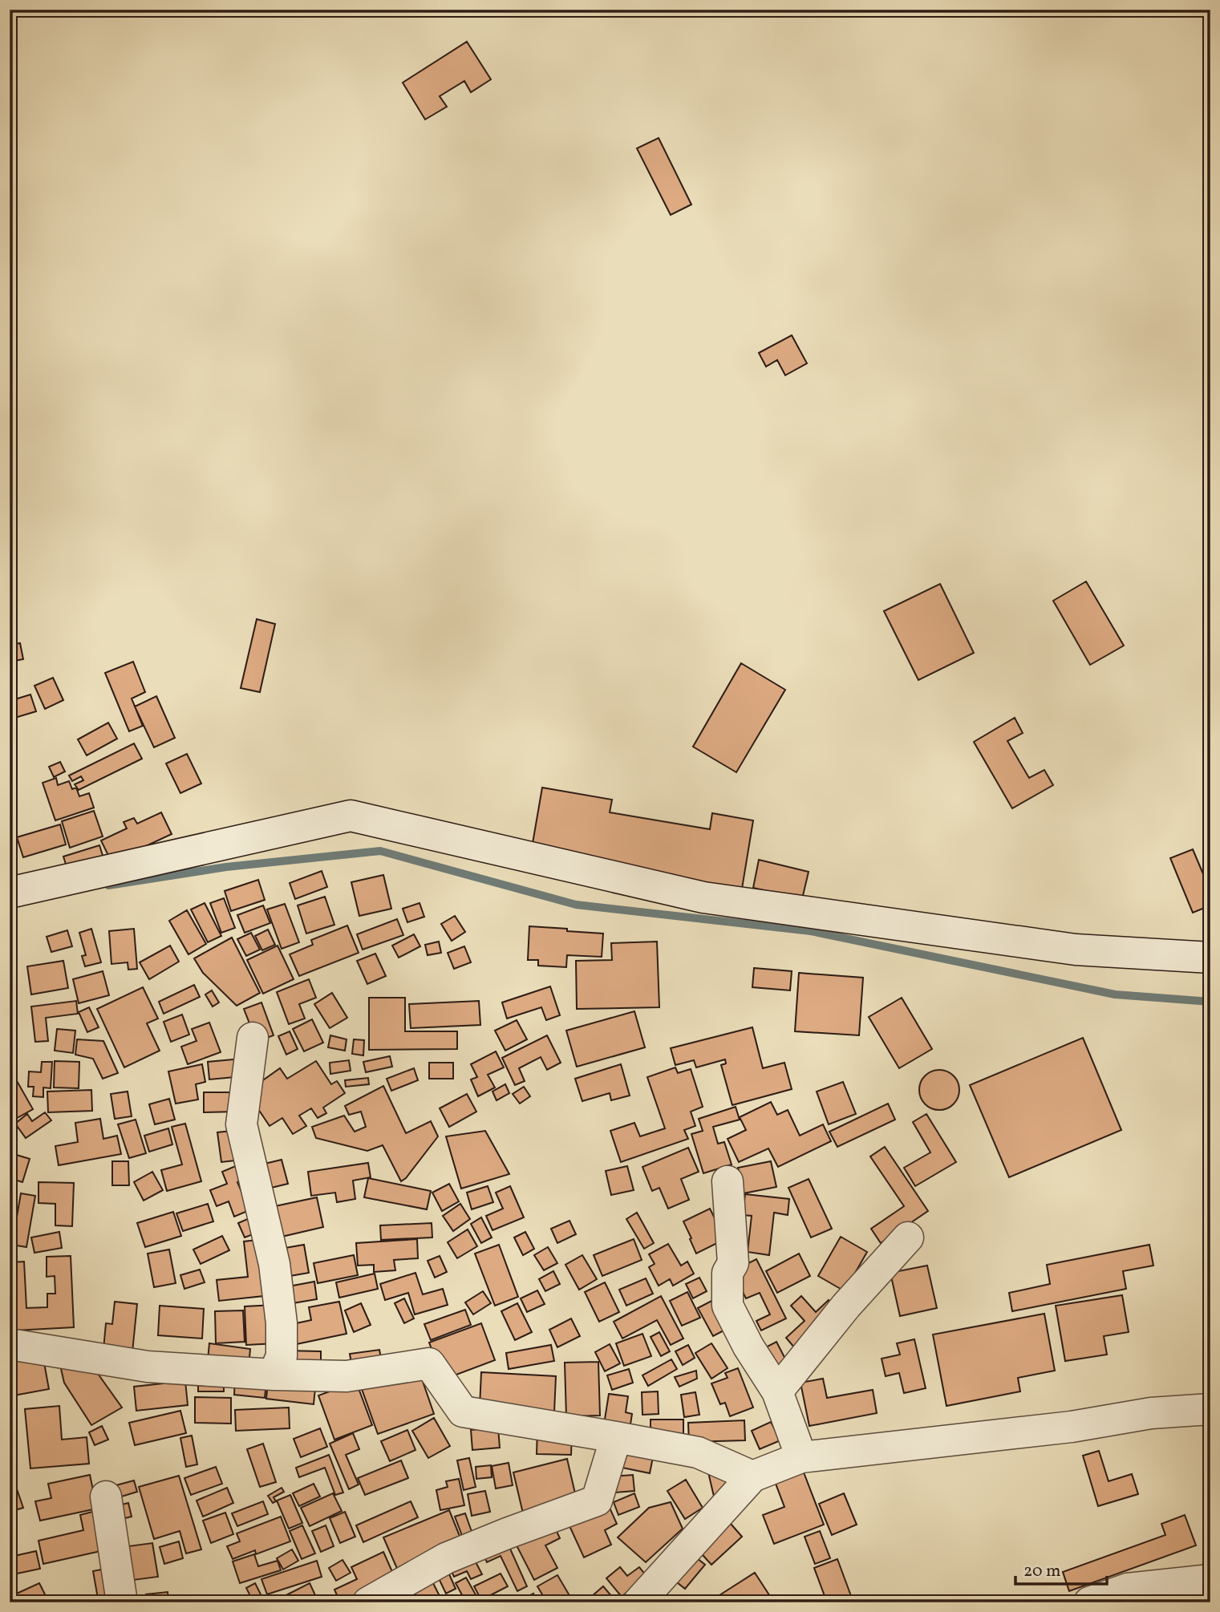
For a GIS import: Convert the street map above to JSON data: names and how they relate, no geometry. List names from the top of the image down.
{
  "scale_bar": "20 m"
}
